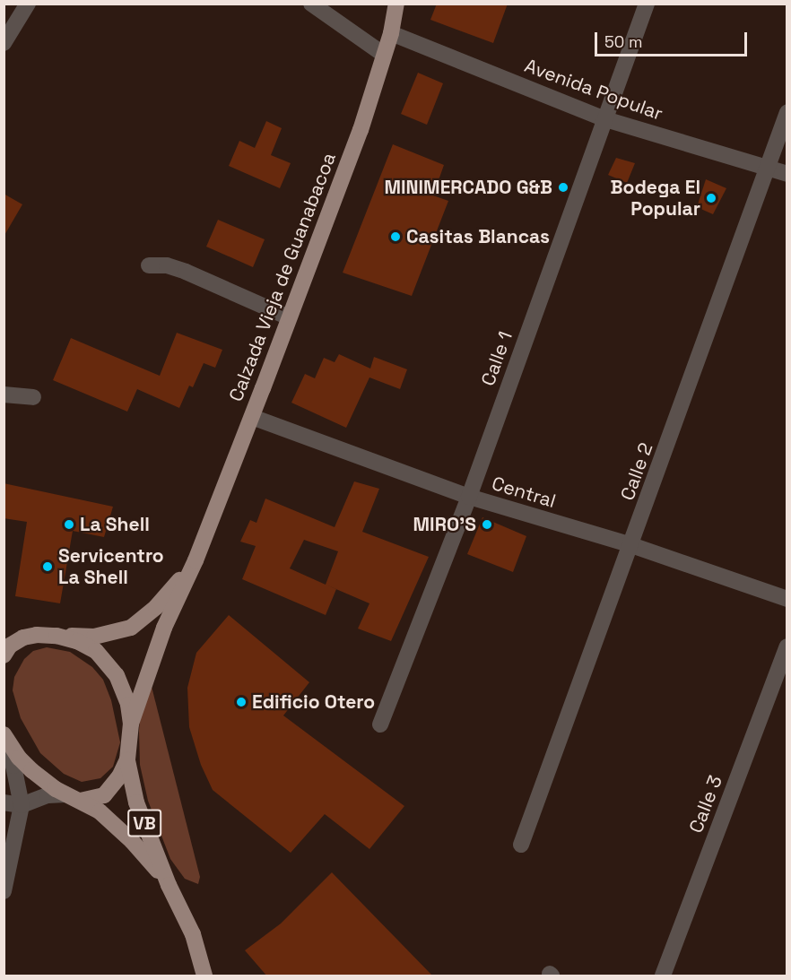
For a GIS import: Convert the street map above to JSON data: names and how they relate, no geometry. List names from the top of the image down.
{
  "streets": {
    "main road": ["Calzada Vieja de Guanabacoa", "VB"],
    "street": [
      "Avenida Popular",
      "Calle 1",
      "Calle 2",
      "Central",
      "Calle 3"
    ]
  },
  "crossings": [
    ["Avenida Popular", "Calzada Vieja de Guanabacoa"],
    ["Avenida Popular", "Calle 1"],
    ["Avenida Popular", "Calle 2"],
    ["Calzada Vieja de Guanabacoa", "Central"],
    ["Calzada Vieja de Guanabacoa", "VB"],
    ["Calle 1", "Central"],
    ["Calle 2", "Central"]
  ],
  "places": [
    "MINIMERCADO G&B",
    "Bodega El Popular",
    "Casitas Blancas",
    "La Shell",
    "MIRO'S",
    "Servicentro La Shell",
    "Edificio Otero"
  ],
  "scale_bar": "50 m"
}
